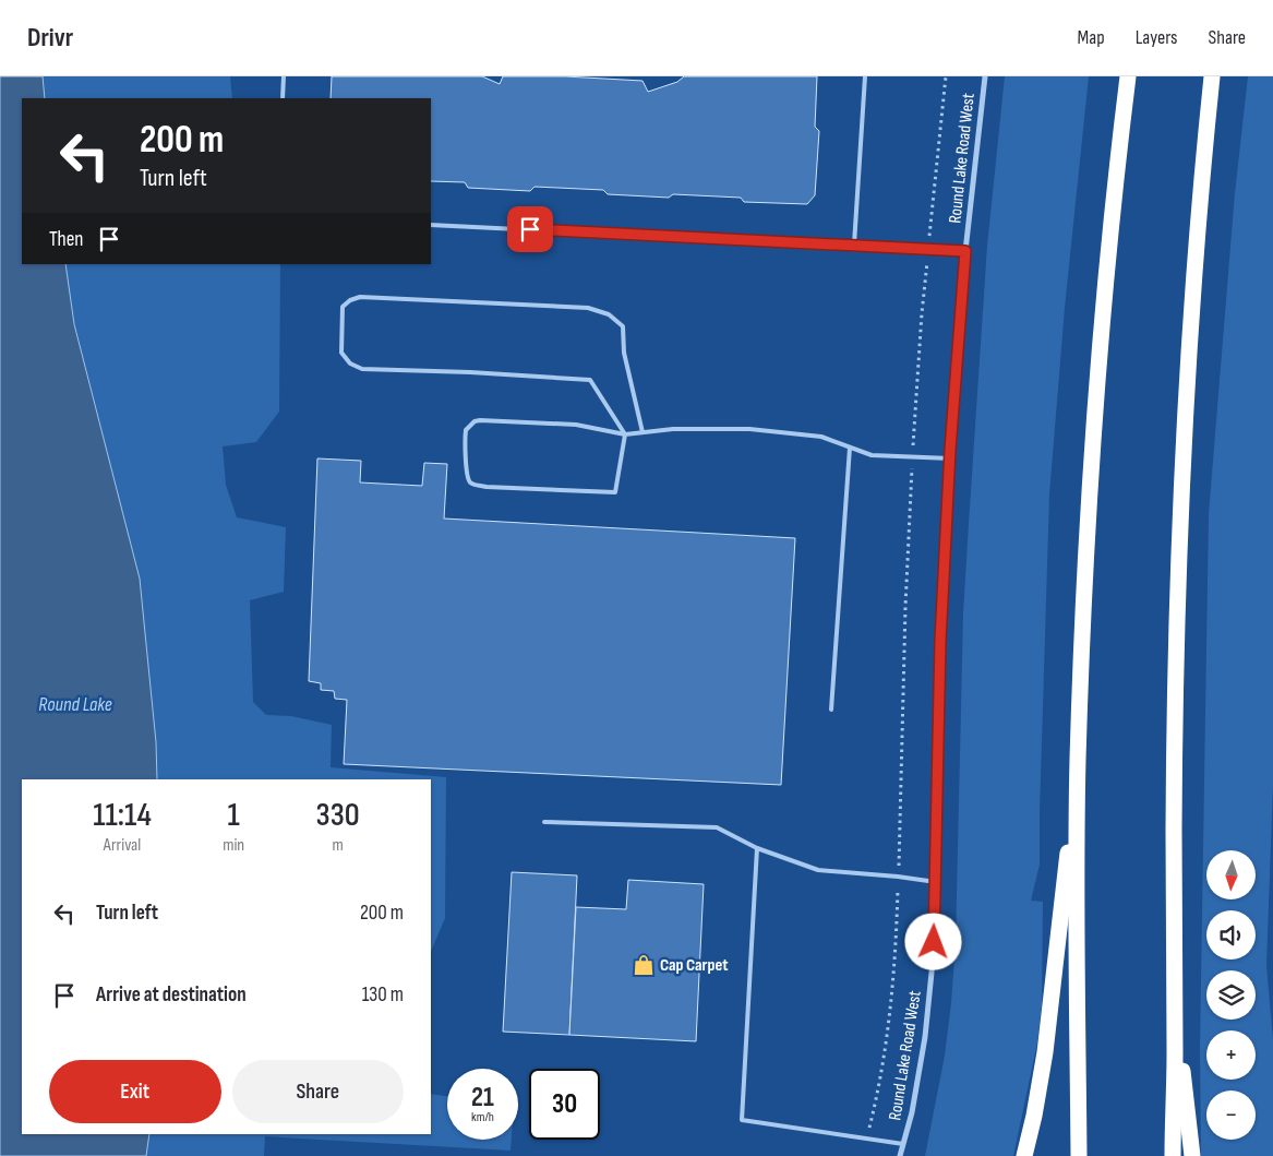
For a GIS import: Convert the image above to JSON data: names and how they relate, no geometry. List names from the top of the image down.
{
  "streets": {
    "street": ["Round Lake Road West"]
  },
  "water": ["Round Lake"],
  "places": {
    "shop": ["Cap Carpet"]
  },
  "north": "bottom",
  "page": {
    "header": "Drivr",
    "nav": ["Map", "Layers", "Share"],
    "turn": ["200 m", "Turn left"],
    "then": "Then",
    "eta": [
      "11:14",
      "Arrival",
      "1",
      "min",
      "330",
      "m"
    ],
    "map_buttons": ["+", "−"],
    "list": [
      {
        "name": "Turn left",
        "value": "200 m"
      },
      {
        "name": "Arrive at destination",
        "value": "130 m"
      }
    ],
    "buttons": ["Exit", "Share"],
    "speed": "21 km/h",
    "limit": "30"
  }
}
